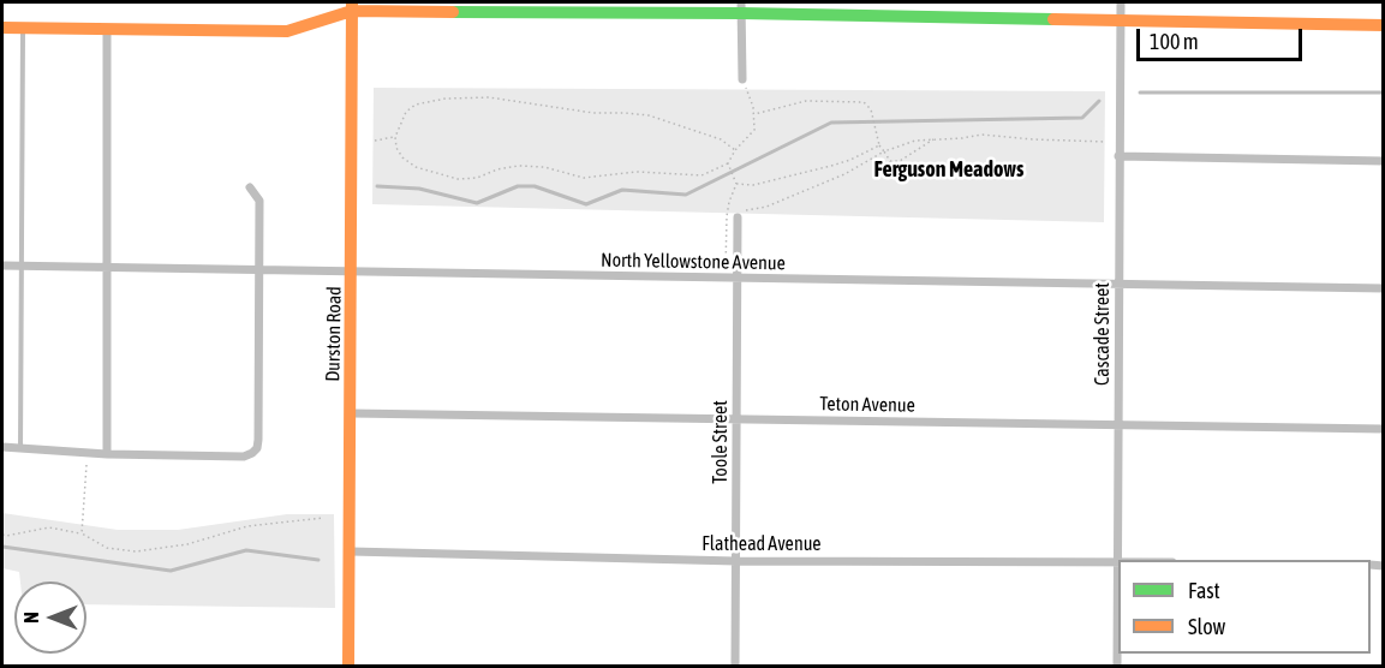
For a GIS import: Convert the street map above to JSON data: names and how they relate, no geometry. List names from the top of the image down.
{
  "streets": {
    "street": [
      "North Yellowstone Avenue",
      "Durston Road",
      "Cascade Street",
      "Teton Avenue",
      "Toole Street",
      "Flathead Avenue"
    ]
  },
  "crossings": [
    ["North Yellowstone Avenue", "Durston Road"],
    ["North Yellowstone Avenue", "Cascade Street"],
    ["North Yellowstone Avenue", "Toole Street"],
    ["Durston Road", "Teton Avenue"],
    ["Durston Road", "Flathead Avenue"],
    ["Cascade Street", "Teton Avenue"],
    ["Cascade Street", "Flathead Avenue"],
    ["Teton Avenue", "Toole Street"],
    ["Toole Street", "Flathead Avenue"]
  ],
  "districts": ["Ferguson Meadows"],
  "legend": ["Fast", "Slow"],
  "scale_bar": "100 m",
  "north": "left"
}
